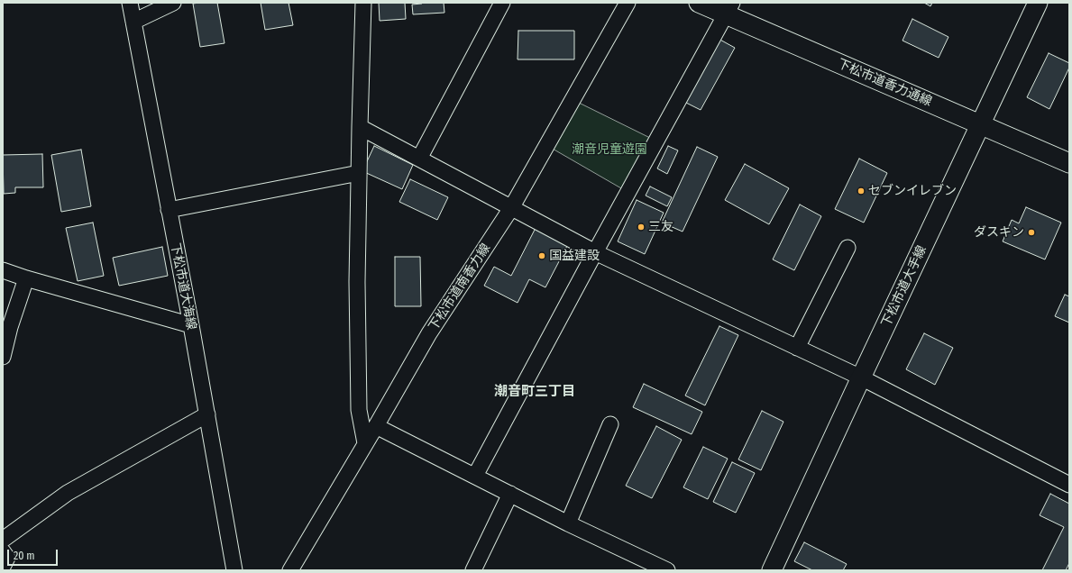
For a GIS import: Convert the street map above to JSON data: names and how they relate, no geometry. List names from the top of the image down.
{
  "streets": {
    "street": [
      "下松市道香力通線",
      "下松市道大海線",
      "下松市道大手線",
      "下松市道南香力線"
    ]
  },
  "crossings": [
    ["下松市道香力通線", "下松市道大手線"]
  ],
  "districts": ["潮音町三丁目"],
  "parks": ["潮音児童遊園"],
  "places": [
    "セブンイレブン",
    "三友",
    "ダスキン",
    "国益建設"
  ],
  "scale_bar": "20 m"
}
